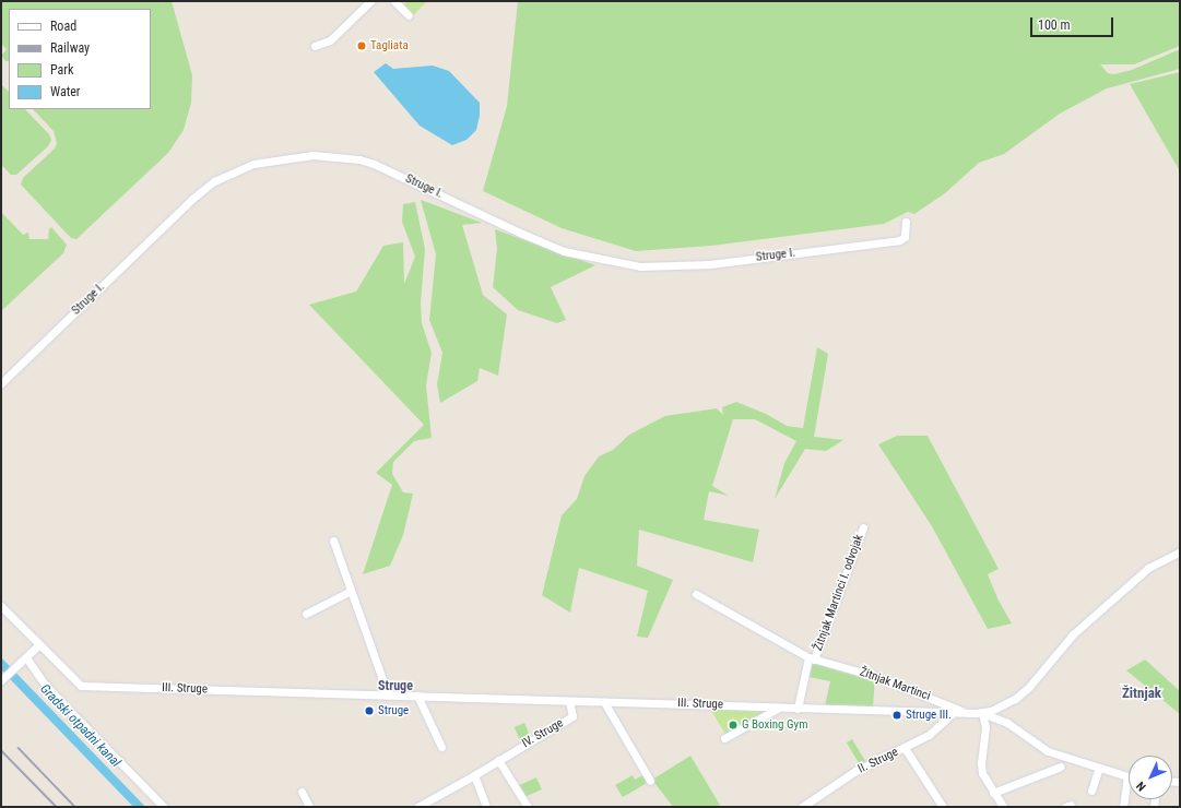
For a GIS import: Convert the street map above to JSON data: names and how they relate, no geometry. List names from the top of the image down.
{
  "streets": {
    "street": [
      "Struge I.",
      "Žitnjak Martinci I. odvojak",
      "Žitnjak Martinci",
      "III. Struge",
      "IV. Struge",
      "II. Struge"
    ]
  },
  "crossings": [
    ["Žitnjak Martinci I. odvojak", "Žitnjak Martinci"],
    ["Žitnjak Martinci", "III. Struge"],
    ["III. Struge", "IV. Struge"],
    ["III. Struge", "II. Struge"]
  ],
  "districts": ["Struge", "Žitnjak"],
  "water": ["Gradski otpadni kanal"],
  "places": [
    "Tagliata",
    "Struge",
    "Struge III.",
    "G Boxing Gym"
  ],
  "legend": [
    "Road",
    "Railway",
    "Park",
    "Water"
  ],
  "scale_bar": "100 m",
  "north": "bottom left"
}
